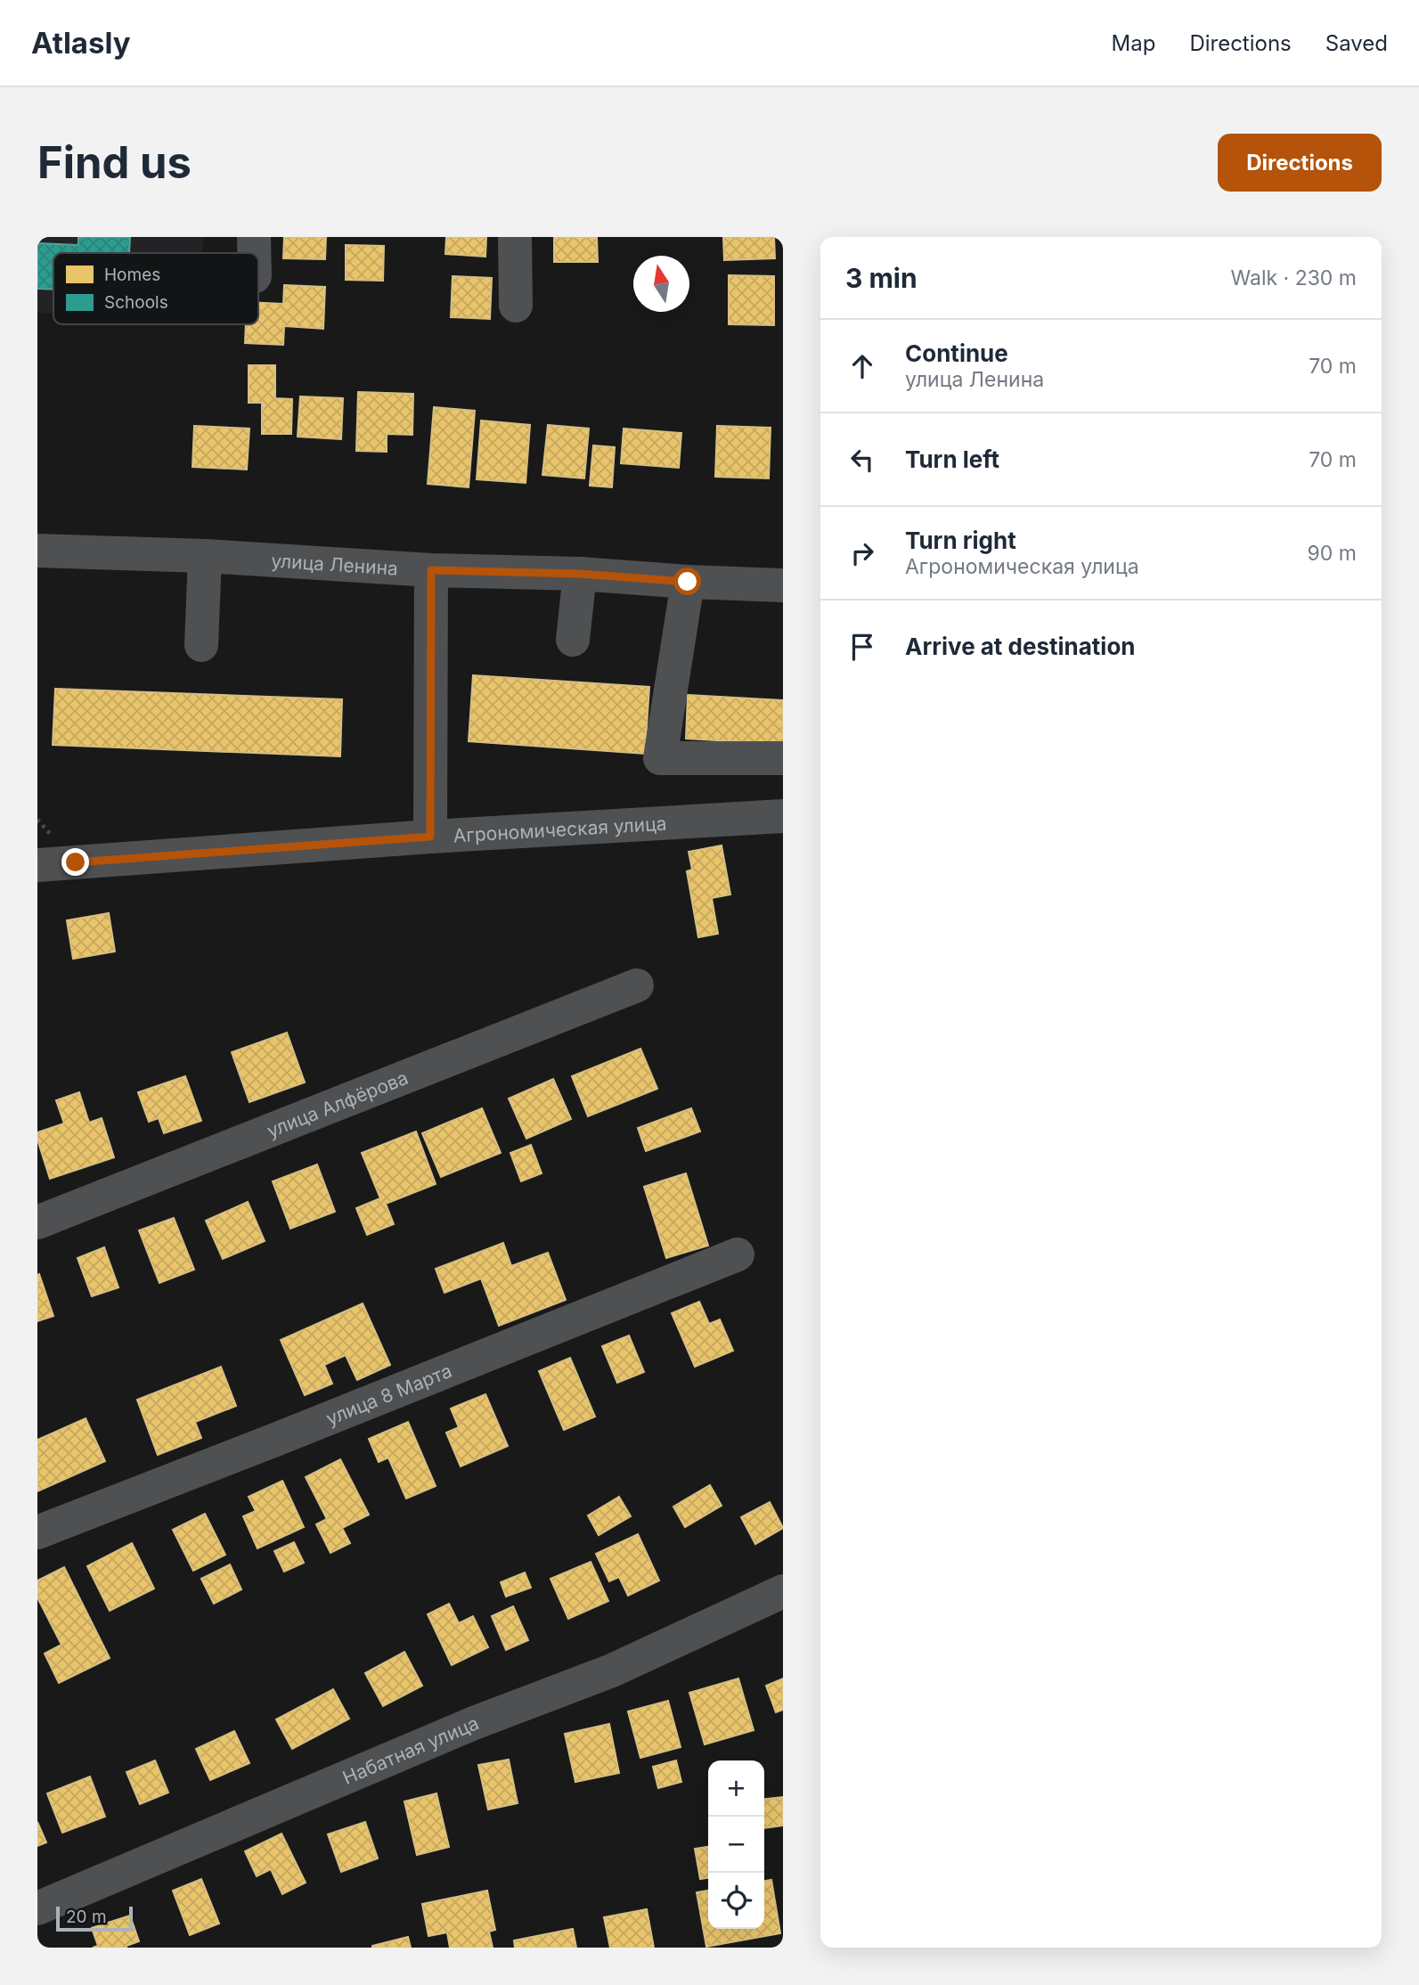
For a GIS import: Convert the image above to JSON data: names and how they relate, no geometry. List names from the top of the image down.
{
  "streets": {
    "street": [
      "улица Ленина",
      "Агрономическая улица",
      "улица Алфёрова",
      "улица 8 Марта",
      "Набатная улица"
    ]
  },
  "legend": ["Homes", "Schools"],
  "scale_bar": "20 m",
  "north": "top",
  "page": {
    "header": "Atlasly",
    "nav": ["Map", "Directions", "Saved"],
    "buttons": "Directions",
    "title": "Find us",
    "heading": ["3 min", "Walk · 230 m"],
    "list": [
      ["Continue", "улица Ленина", "70 m"],
      ["Turn left", "70 m"],
      ["Turn right", "Агрономическая улица", "90 m"],
      "Arrive at destination"
    ],
    "map_buttons": ["+", "−"],
    "scale": "20 m"
  }
}
